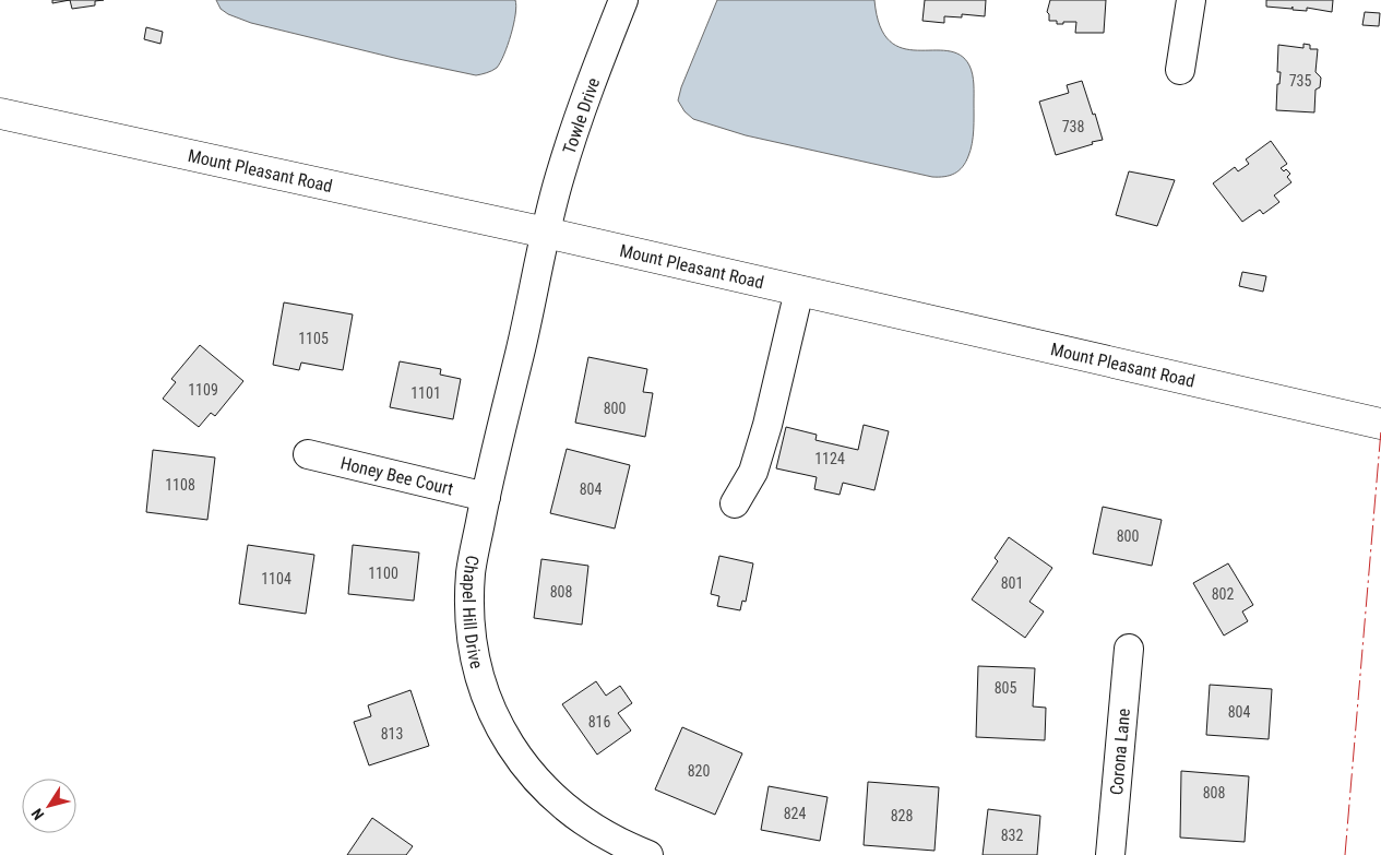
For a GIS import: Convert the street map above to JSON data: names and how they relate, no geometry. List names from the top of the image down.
{
  "streets": {
    "highway": ["Mount Pleasant Road"],
    "street": [
      "Towle Drive",
      "Honey Bee Court",
      "Chapel Hill Drive",
      "Corona Lane"
    ]
  },
  "crossings": [
    ["Towle Drive", "Mount Pleasant Road"],
    ["Towle Drive", "Chapel Hill Drive"],
    ["Mount Pleasant Road", "Chapel Hill Drive"],
    ["Honey Bee Court", "Chapel Hill Drive"]
  ],
  "house_numbers": [
    "735",
    "738",
    "1105",
    "1109",
    "1101",
    "800",
    "1124",
    "1108",
    "804",
    "800",
    "1100",
    "1104",
    "801",
    "808",
    "802",
    "805",
    "804",
    "816",
    "813",
    "820",
    "808",
    "824",
    "828",
    "832"
  ],
  "north": "bottom left"
}
